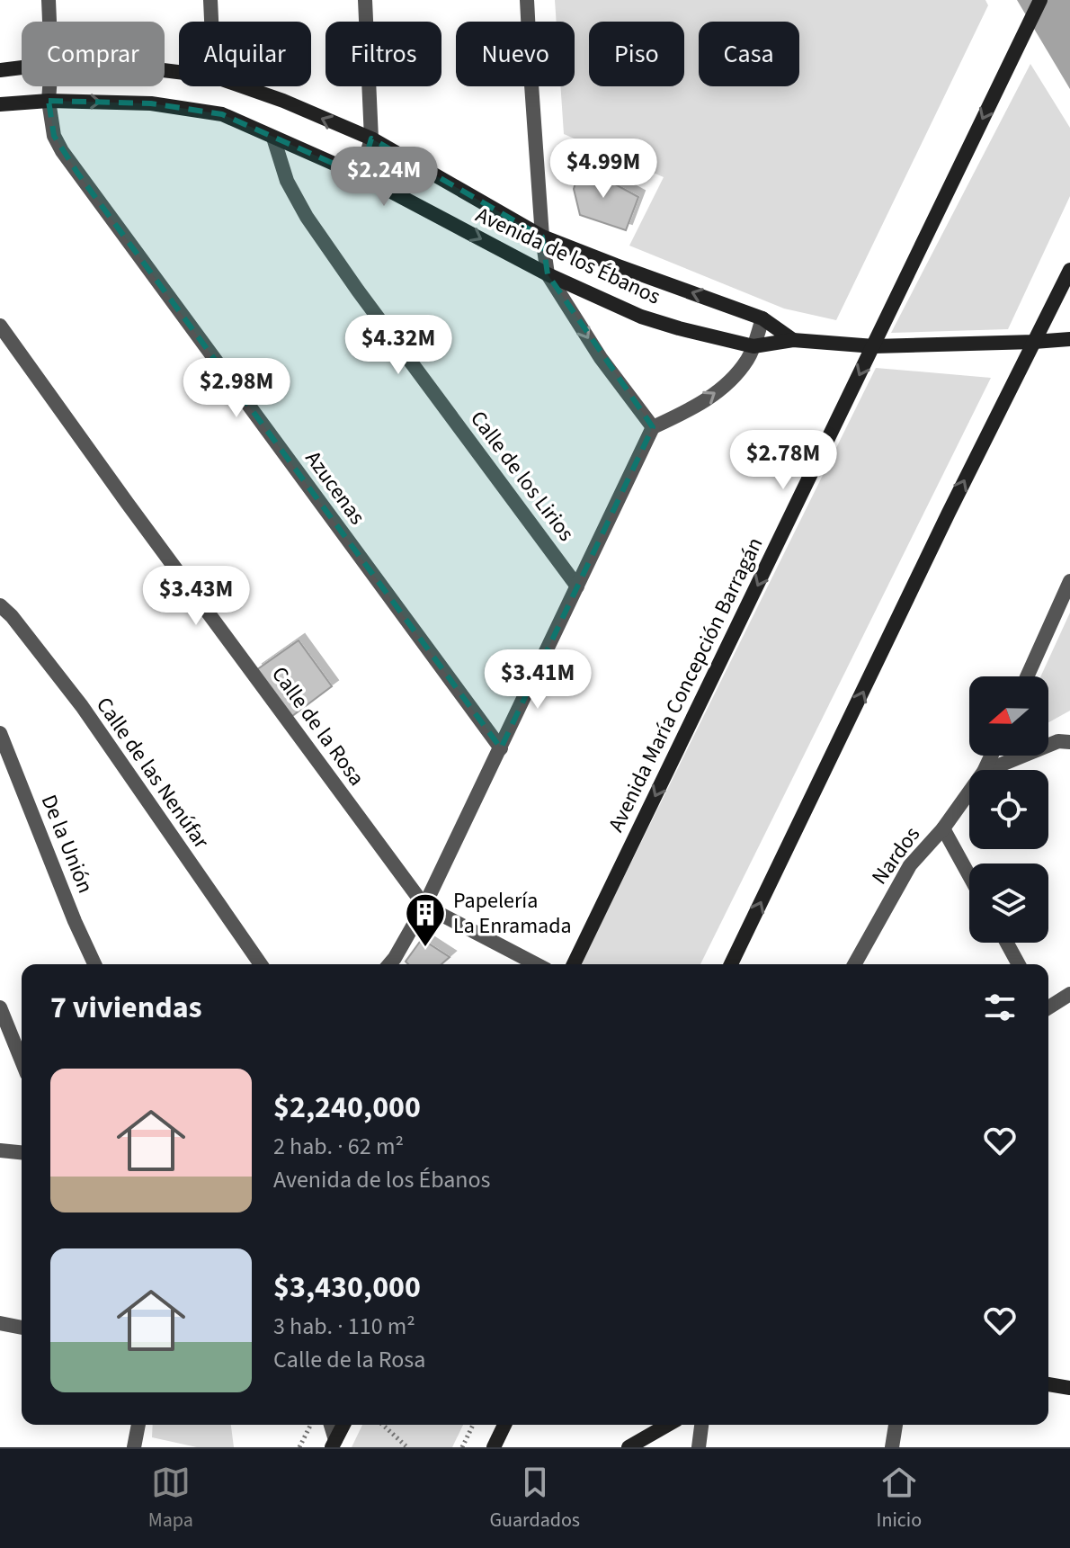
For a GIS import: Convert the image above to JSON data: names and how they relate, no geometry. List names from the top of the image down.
{
  "streets": {
    "street": [
      "Avenida de los Ébanos",
      "Calle de los Lirios",
      "Azucenas",
      "Avenida María Concepción Barragán",
      "Calle de la Rosa",
      "Calle de las Nenúfar",
      "De la Unión",
      "Nardos"
    ]
  },
  "crossings": [
    ["Avenida de los Ébanos", "Calle de los Lirios"],
    ["Avenida de los Ébanos", "Azucenas"]
  ],
  "one_way": ["Avenida María Concepción Barragán"],
  "places": {
    "building": ["Papelería La Enramada"]
  },
  "north": "left",
  "page": {
    "chip": [
      "Comprar",
      "Alquilar",
      "Filtros",
      "Nuevo",
      "Piso",
      "Casa"
    ],
    "price": [
      "$4.99M",
      "$2.24M",
      "$4.32M",
      "$2.98M",
      "$2.78M",
      "$3.43M",
      "$3.41M"
    ],
    "heading": "7 viviendas",
    "list": [
      {
        "name": "$2,240,000",
        "note": "2 hab. · 62 m² · Avenida de los Ébanos"
      },
      {
        "name": "$3,430,000",
        "note": "3 hab. · 110 m² · Calle de la Rosa"
      }
    ],
    "tabs": ["Mapa", "Guardados", "Inicio"]
  }
}
